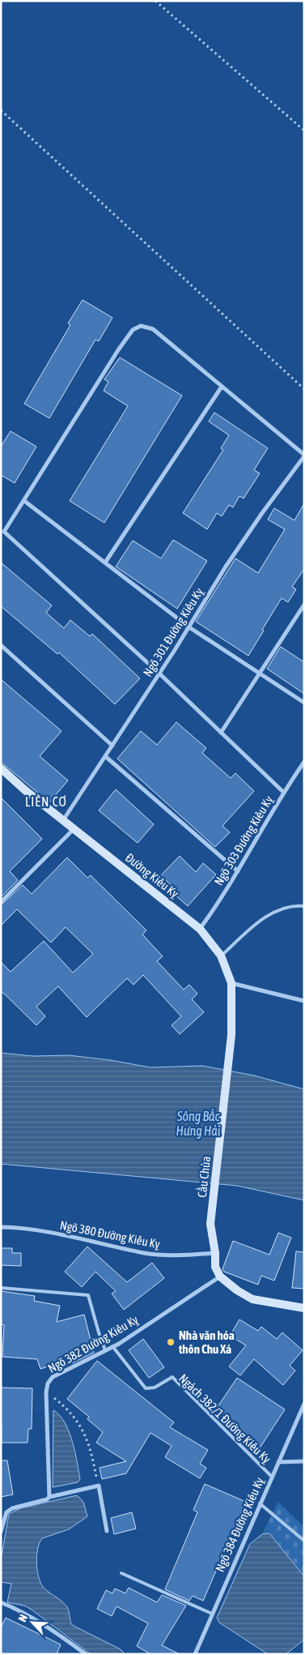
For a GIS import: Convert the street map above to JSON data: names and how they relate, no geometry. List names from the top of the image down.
{
  "streets": {
    "main road": ["Đường Kiêu Kỵ", "Cầu Chùa"],
    "street": [
      "Ngõ 301 Đường Kiêu Kỵ",
      "Ngõ 303 Đường Kiêu Kỵ",
      "Ngõ 380 Đường Kiêu Kỵ",
      "Ngõ 382 Đường Kiêu Kỵ",
      "Ngõ 384 Đường Kiêu Kỵ"
    ],
    "lane": ["Ngách 382/1 Đường Kiêu Kỵ"]
  },
  "crossings": [
    ["Ngõ 301 Đường Kiêu Kỵ", "Đường Kiêu Kỵ"],
    ["Ngõ 303 Đường Kiêu Kỵ", "Đường Kiêu Kỵ"],
    ["Đường Kiêu Kỵ", "Cầu Chùa"],
    ["Cầu Chùa", "Ngõ 380 Đường Kiêu Kỵ"],
    ["Ngõ 382 Đường Kiêu Kỵ", "Ngách 382/1 Đường Kiêu Kỵ"],
    ["Ngách 382/1 Đường Kiêu Kỵ", "Ngõ 384 Đường Kiêu Kỵ"]
  ],
  "districts": ["LIÊN CƠ"],
  "water": ["Sông Bắc Hưng Hải"],
  "places": ["Nhà văn hóa thôn Chu Xá"],
  "north": "top left"
}
